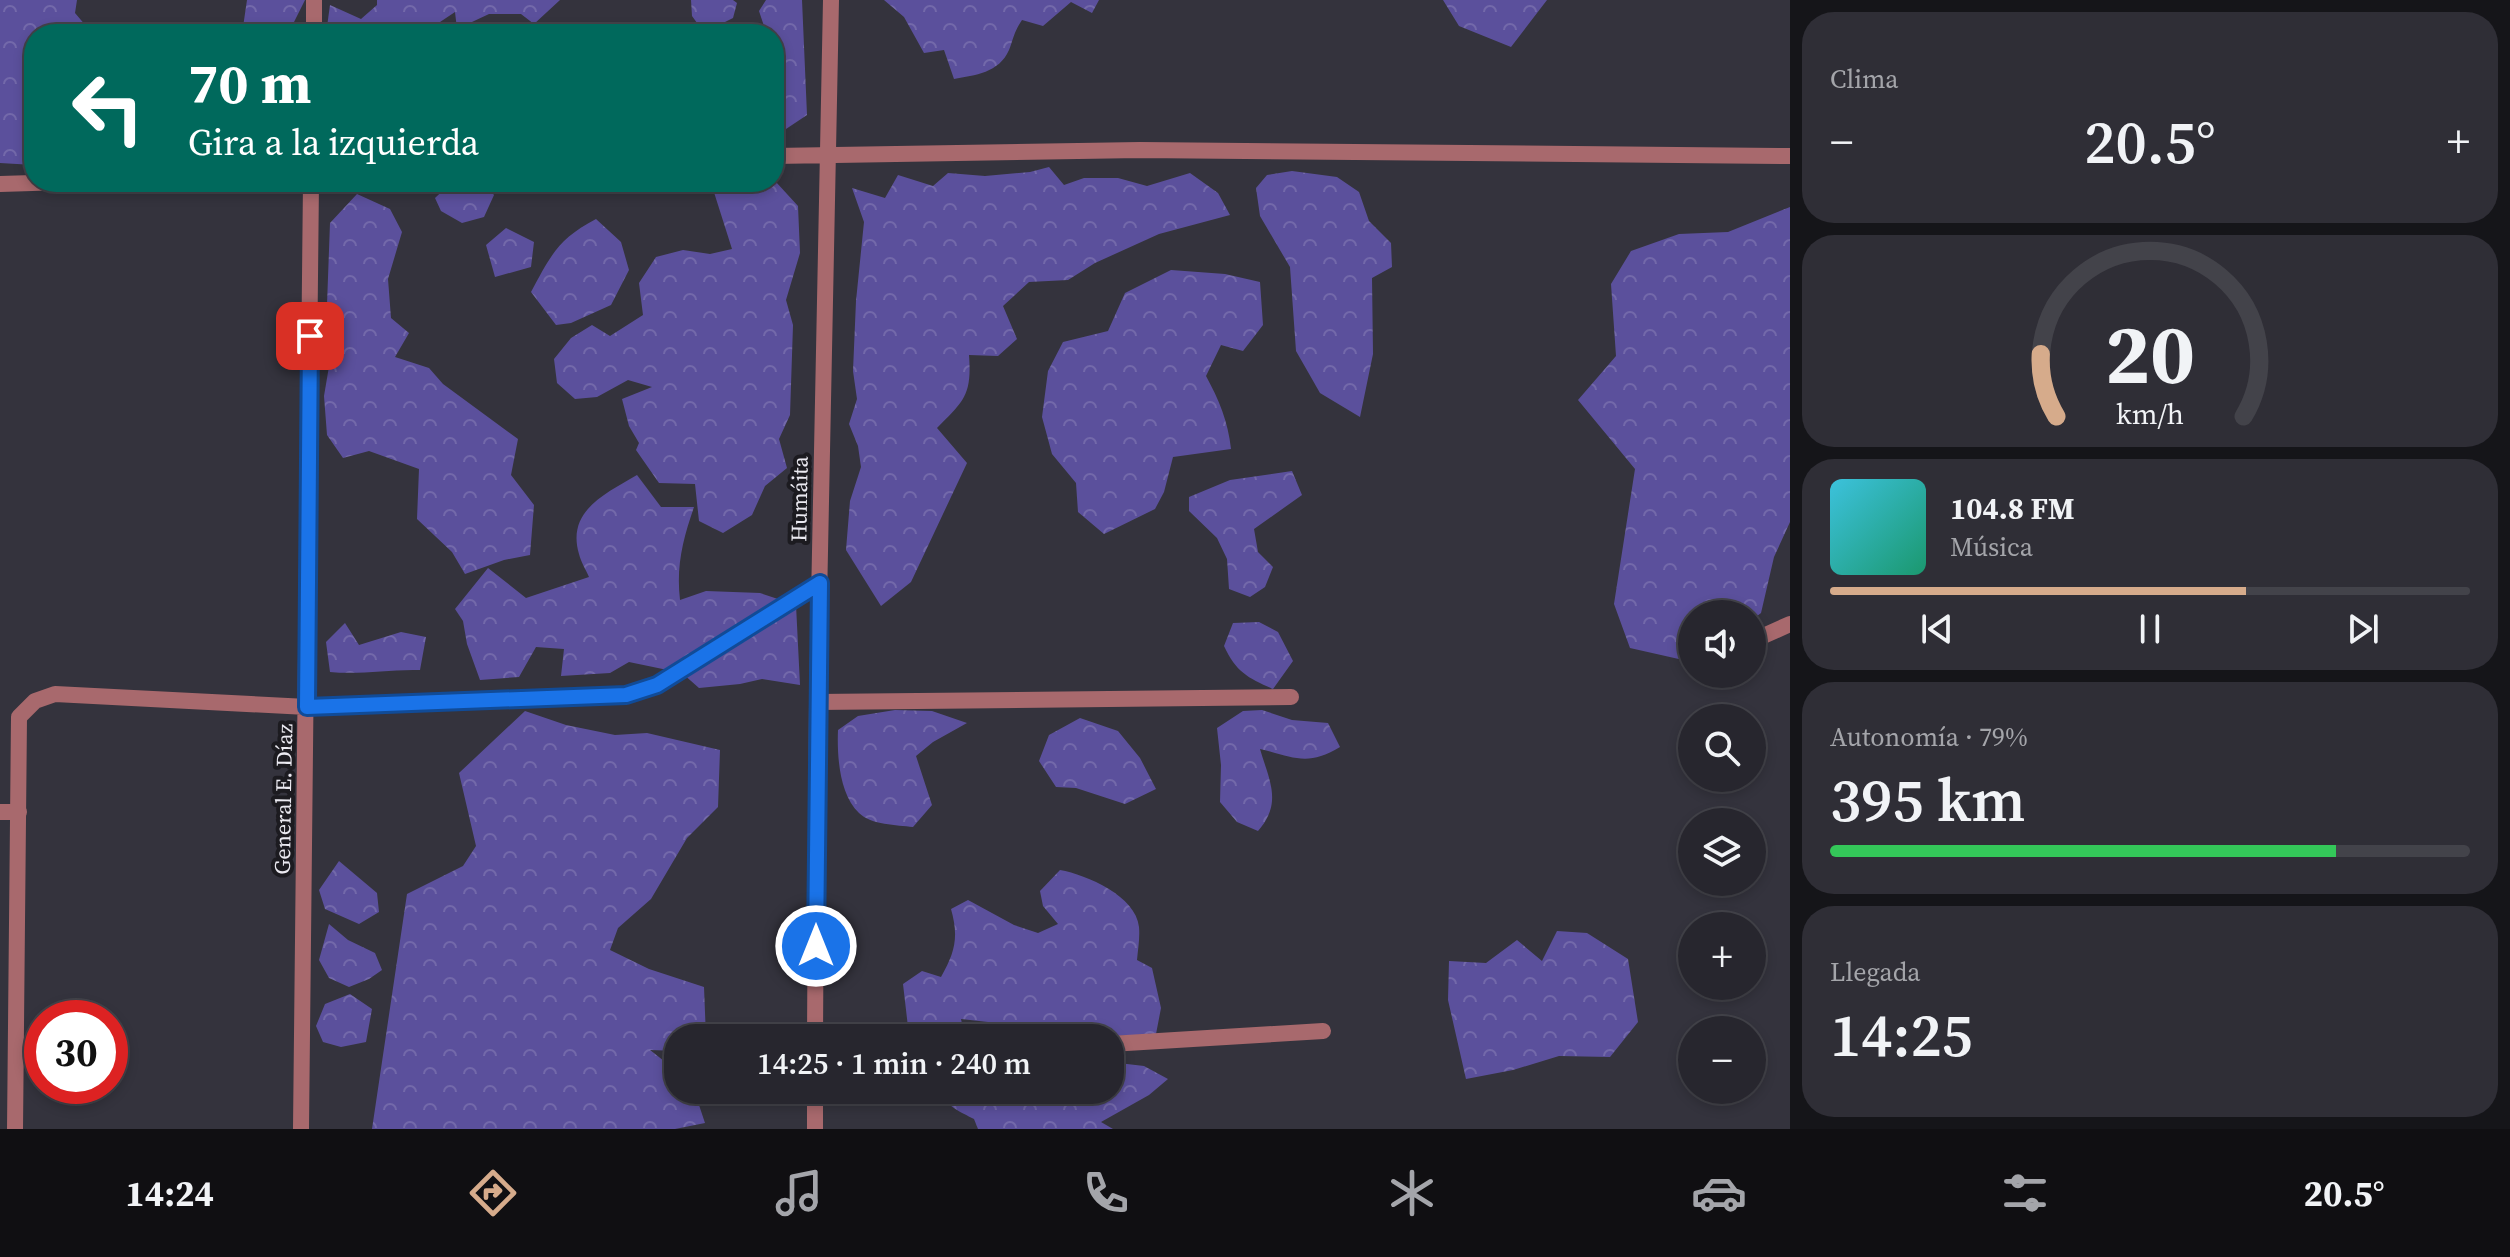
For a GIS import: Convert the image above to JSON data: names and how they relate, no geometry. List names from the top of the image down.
{
  "streets": {
    "street": ["Humáita", "General E. Díaz"]
  },
  "page": {
    "tile": [
      "Clima",
      ["Autonomía · 79%", "395 km"],
      ["Llegada", "14:25"]
    ],
    "turn": ["70 m", "Gira a la izquierda"],
    "heat": ["−", "20.5°", "+"],
    "song": ["104.8 FM", "Música"],
    "map_buttons": ["+", "−"],
    "limit": "30",
    "trip": "14:25 · 1 min · 240 m",
    "tabs": ["14:24", "20.5°"],
    "gauge": ["20", "km/h"]
  }
}
